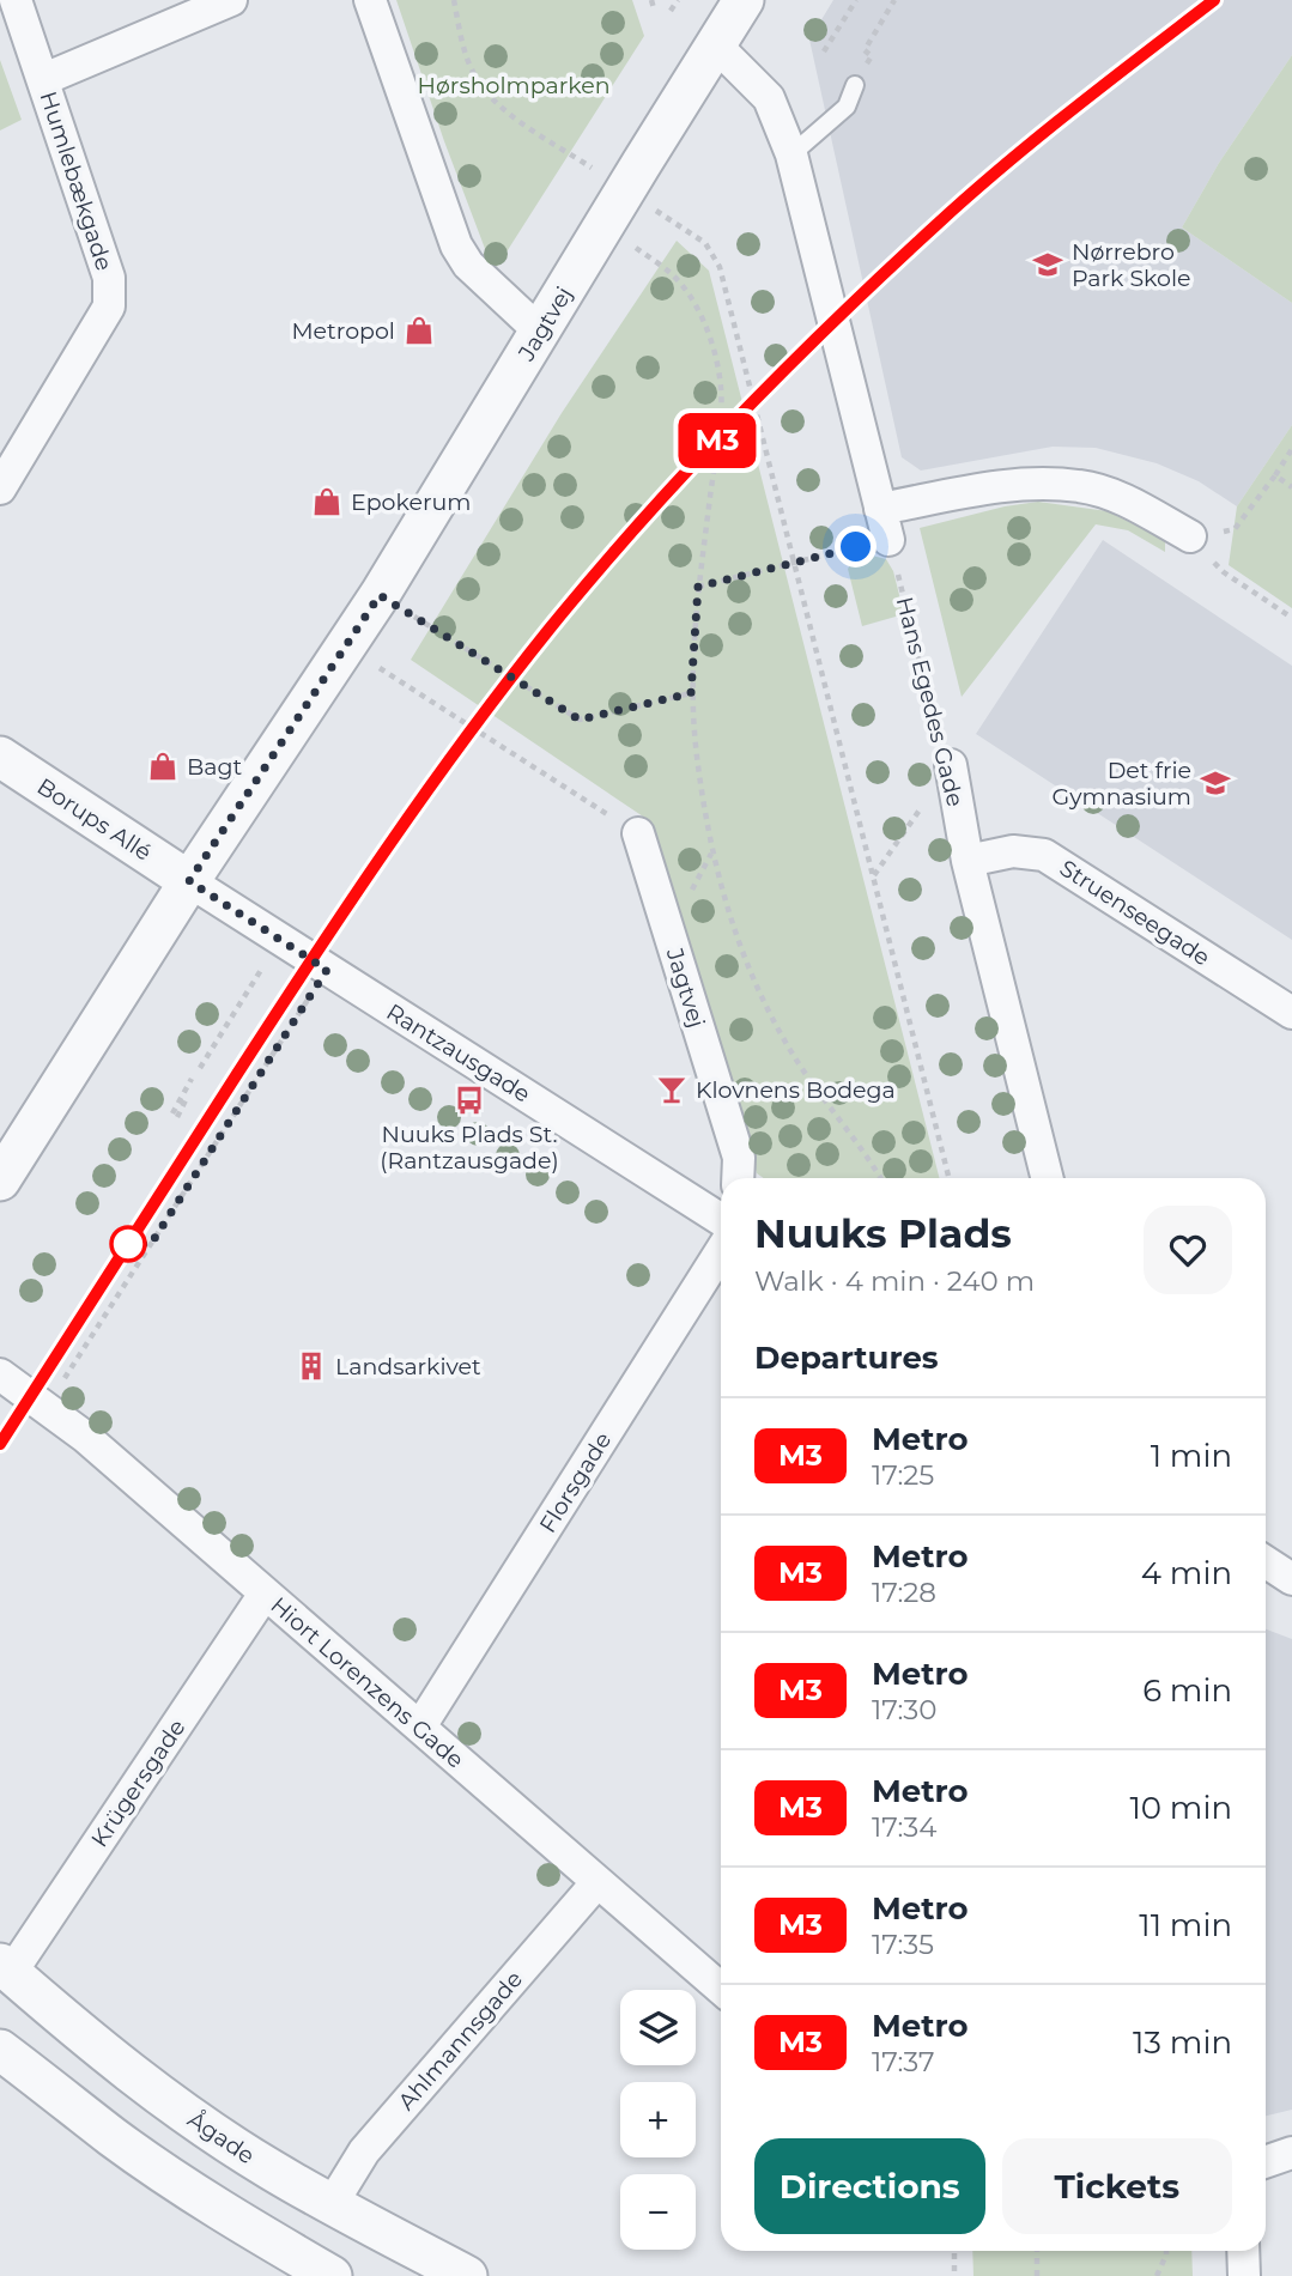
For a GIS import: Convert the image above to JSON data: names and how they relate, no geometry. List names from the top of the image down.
{
  "streets": {
    "street": [
      "Humlebækgade",
      "Jagtvej",
      "Hans Egedes Gade",
      "Borups Allé",
      "Struenseegade",
      "Rantzausgade",
      "Florsgade",
      "Hiort Lorenzens Gade",
      "Krügersgade",
      "Ahlmannsgade",
      "Ågade"
    ]
  },
  "crossings": [
    ["Jagtvej", "Borups Allé"],
    ["Jagtvej", "Rantzausgade"],
    ["Hans Egedes Gade", "Struenseegade"],
    ["Borups Allé", "Rantzausgade"],
    ["Florsgade", "Hiort Lorenzens Gade"],
    ["Hiort Lorenzens Gade", "Krügersgade"],
    ["Hiort Lorenzens Gade", "Ahlmannsgade"],
    ["Krügersgade", "Ågade"],
    ["Ahlmannsgade", "Ågade"]
  ],
  "parks": ["Hørsholmparken"],
  "places": {
    "school or university": ["Nørrebro Park Skole", "Det frie Gymnasium"],
    "shop": ["Metropol", "Epokerum", "Bagt"],
    "bar": ["Klovnens Bodega"],
    "bus stop": ["Nuuks Plads St. (Rantzausgade)"],
    "building": ["Landsarkivet"]
  },
  "lines": ["metro line M3"],
  "page": {
    "on_map": "M3",
    "heading": [
      ["Nuuks Plads", "Walk · 4 min · 240 m"],
      "Departures"
    ],
    "list": [
      {
        "mark": "M3",
        "name": "Metro",
        "note": "17:25",
        "value": "1 min"
      },
      {
        "mark": "M3",
        "name": "Metro",
        "note": "17:28",
        "value": "4 min"
      },
      {
        "mark": "M3",
        "name": "Metro",
        "note": "17:30",
        "value": "6 min"
      },
      {
        "mark": "M3",
        "name": "Metro",
        "note": "17:34",
        "value": "10 min"
      },
      {
        "mark": "M3",
        "name": "Metro",
        "note": "17:35",
        "value": "11 min"
      },
      {
        "mark": "M3",
        "name": "Metro",
        "note": "17:37",
        "value": "13 min"
      }
    ],
    "map_buttons": ["+", "−"],
    "buttons": ["Directions", "Tickets"]
  }
}
